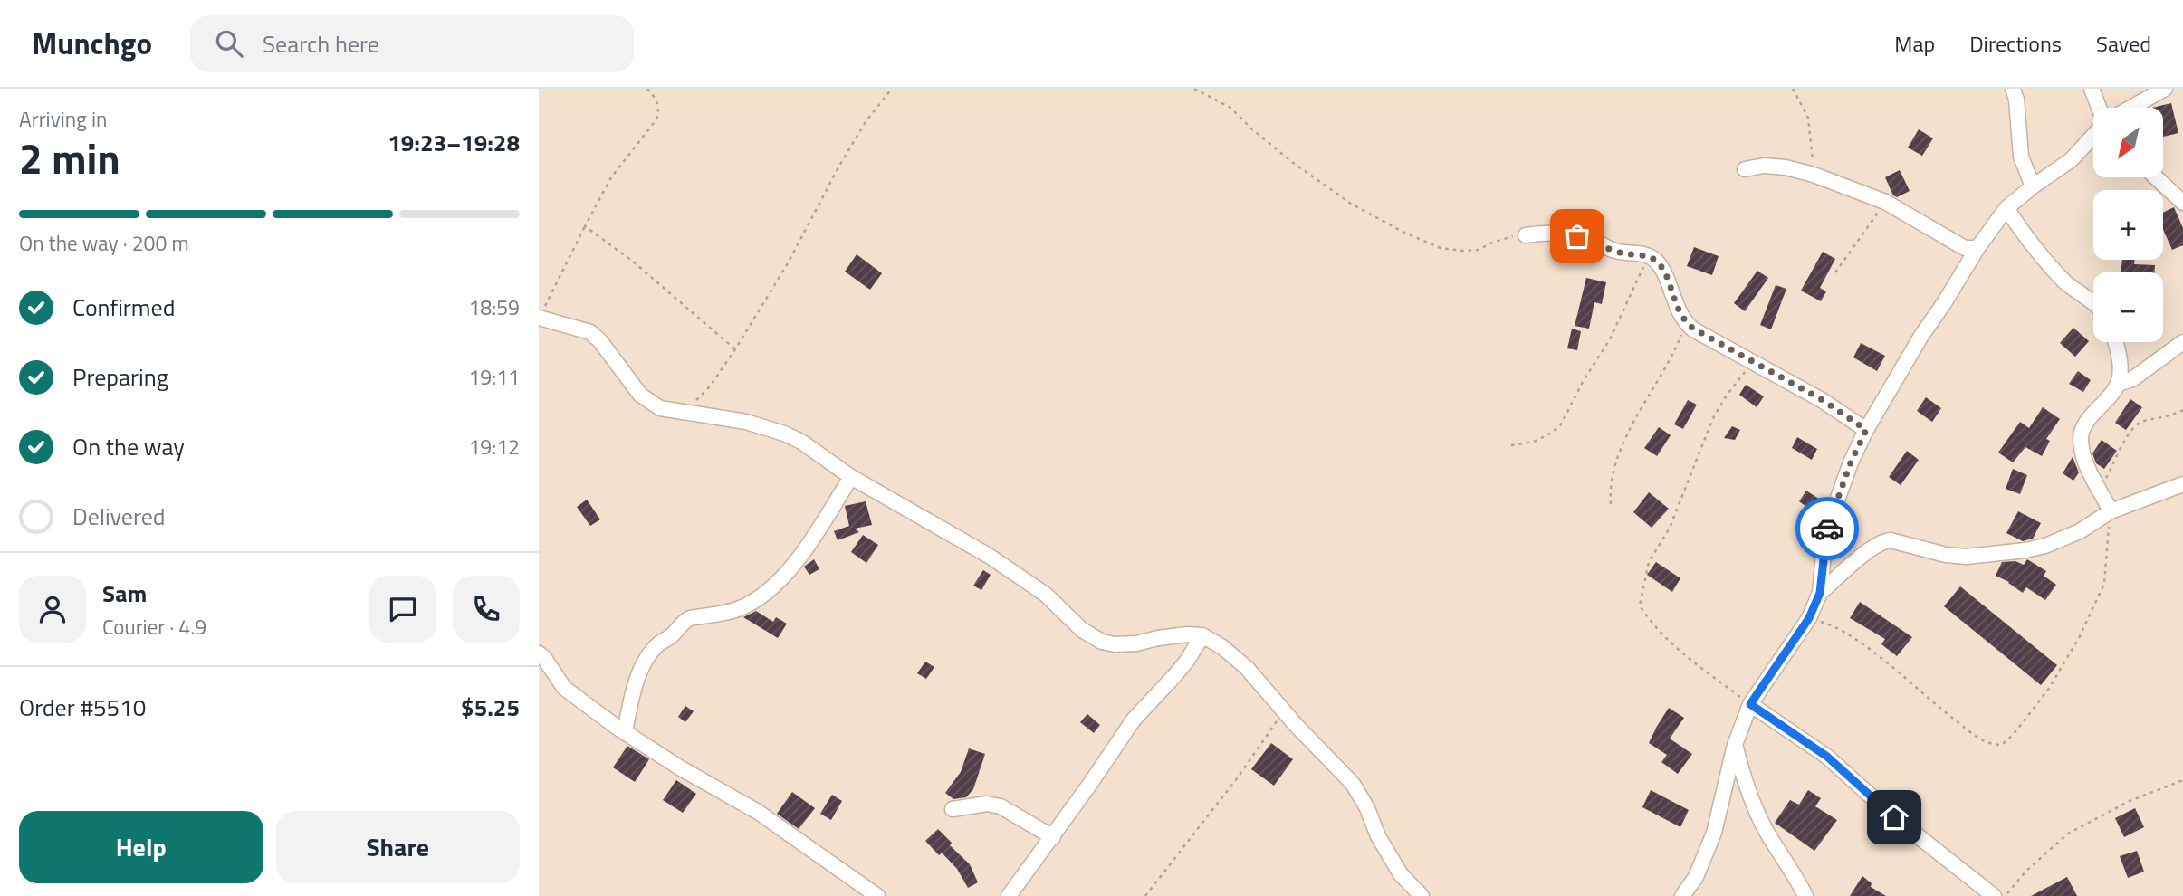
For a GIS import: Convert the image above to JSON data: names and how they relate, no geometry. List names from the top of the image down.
{
  "north": "bottom left",
  "page": {
    "header": "Munchgo",
    "search": "Search here",
    "nav": ["Map", "Directions", "Saved"],
    "heading": ["2 min", "Arriving in", "19:23–19:28"],
    "panel": [
      "Sam",
      "Courier · 4.9",
      "Order #5510",
      "$5.25"
    ],
    "map_buttons": ["+", "−"],
    "bar": "On the way · 200 m",
    "list": [
      ["Confirmed", "18:59"],
      ["Preparing", "19:11"],
      ["On the way", "19:12"],
      "Delivered"
    ],
    "buttons": ["Help", "Share"]
  }
}
